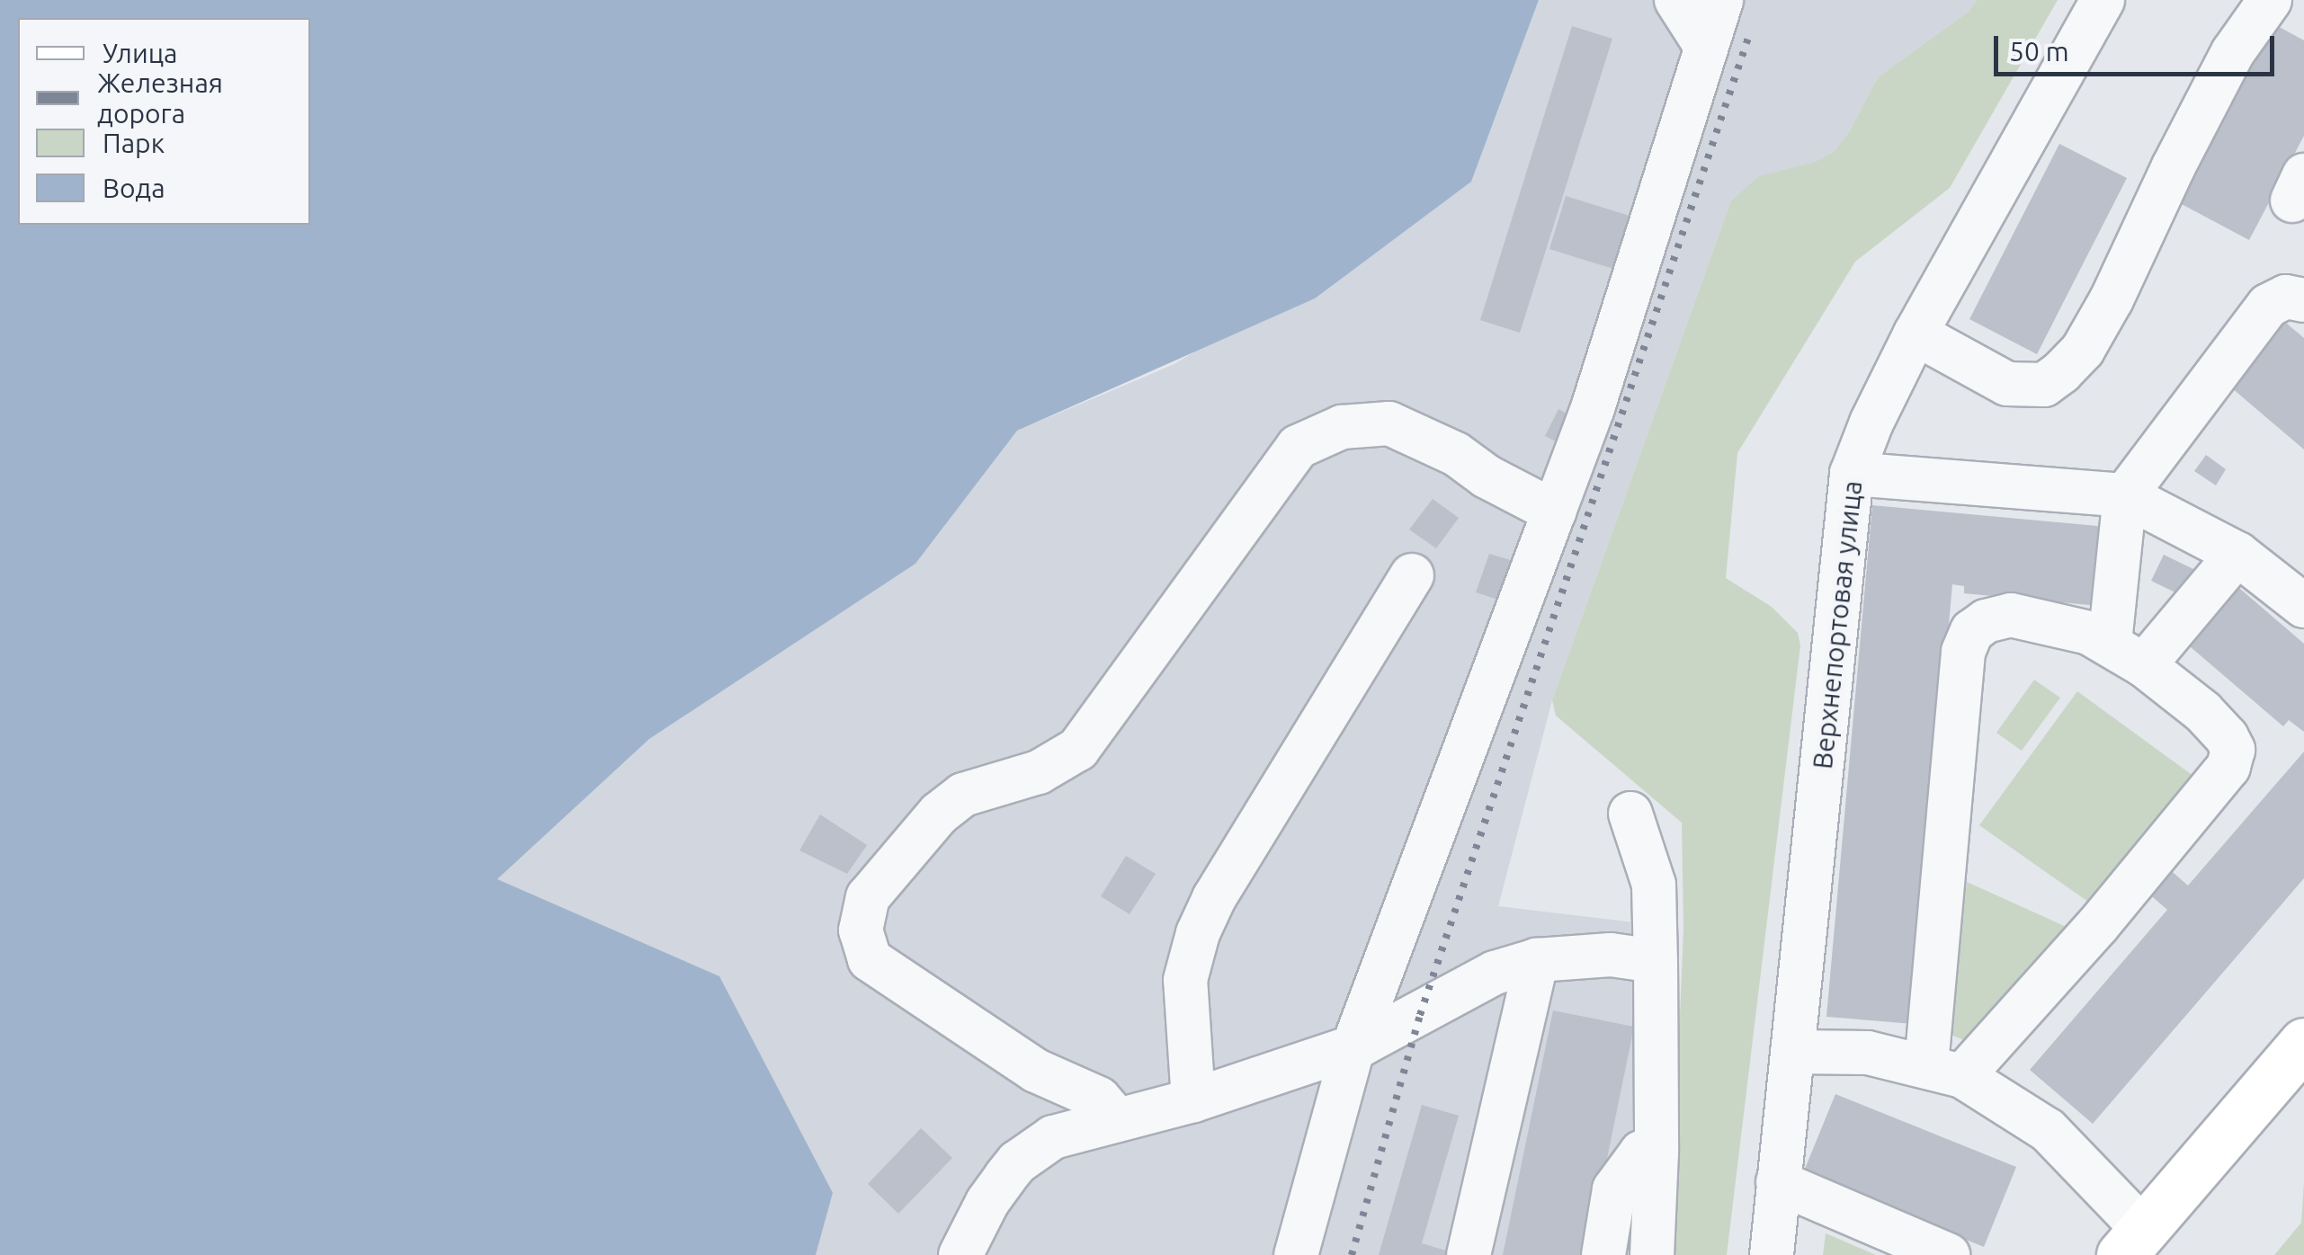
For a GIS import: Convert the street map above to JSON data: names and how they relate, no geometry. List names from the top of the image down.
{
  "streets": {
    "lane": ["Верхнепортовая улица"]
  },
  "legend": [
    "Улица",
    "Железная дорога",
    "Парк",
    "Вода"
  ],
  "scale_bar": "50 m"
}
